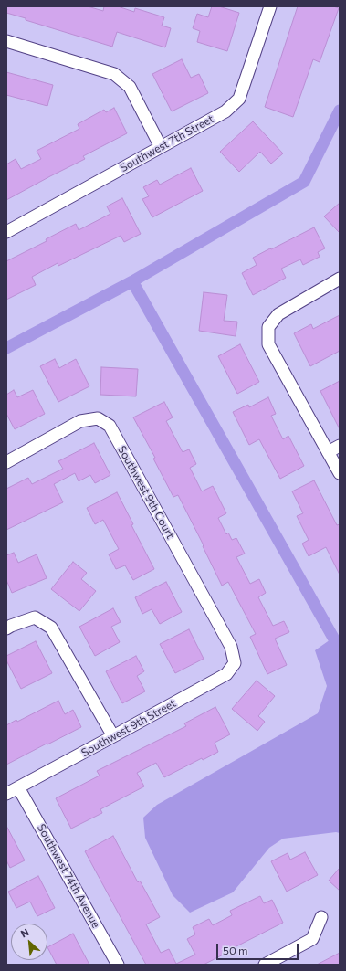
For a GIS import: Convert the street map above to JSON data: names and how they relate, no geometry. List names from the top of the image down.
{
  "streets": {
    "street": [
      "Southwest 7th Street",
      "Southwest 9th Court",
      "Southwest 9th Street",
      "Southwest 74th Avenue"
    ]
  },
  "crossings": [
    ["Southwest 9th Court", "Southwest 9th Street"],
    ["Southwest 9th Street", "Southwest 74th Avenue"]
  ],
  "scale_bar": "50 m",
  "north": "top left"
}
